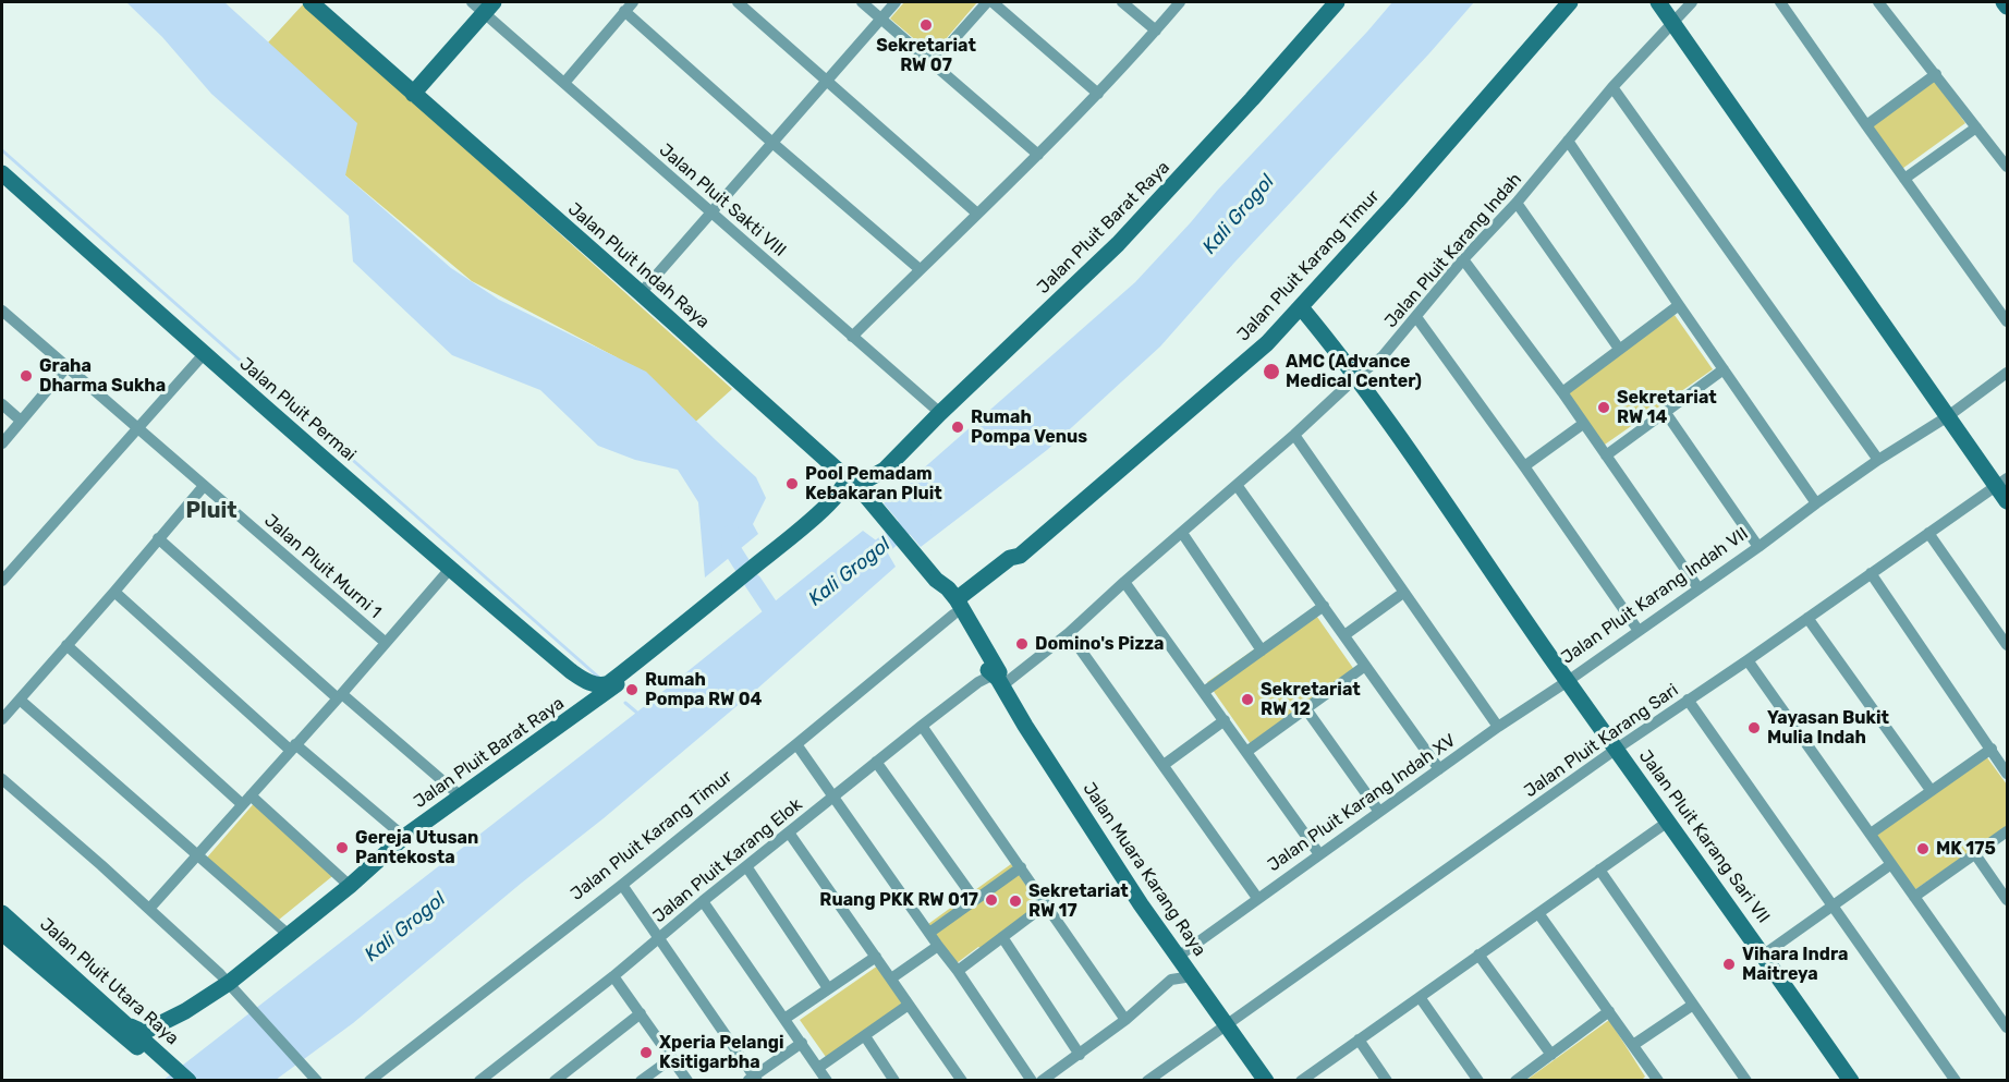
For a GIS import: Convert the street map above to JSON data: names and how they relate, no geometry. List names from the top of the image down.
{
  "streets": {
    "street": [
      "Jalan Pluit Sakti VIII",
      "Jalan Pluit Barat Raya",
      "Jalan Pluit Karang Indah",
      "Jalan Pluit Indah Raya",
      "Jalan Pluit Karang Timur",
      "Jalan Pluit Permai",
      "Jalan Pluit Murni 1",
      "Jalan Pluit Karang Indah VII",
      "Jalan Pluit Karang Sari",
      "Jalan Pluit Karang Indah XV",
      "Jalan Pluit Karang Sari VII",
      "Jalan Pluit Karang Elok",
      "Jalan Muara Karang Raya",
      "Jalan Pluit Utara Raya"
    ]
  },
  "crossings": [
    ["Jalan Pluit Sakti VIII", "Jalan Pluit Barat Raya"],
    ["Jalan Pluit Barat Raya", "Jalan Pluit Indah Raya"],
    ["Jalan Pluit Barat Raya", "Jalan Pluit Permai"],
    ["Jalan Pluit Barat Raya", "Jalan Pluit Utara Raya"],
    ["Jalan Pluit Karang Indah", "Jalan Pluit Karang Indah VII"],
    ["Jalan Pluit Karang Indah", "Jalan Pluit Karang Elok"],
    ["Jalan Pluit Karang Indah", "Jalan Muara Karang Raya"],
    ["Jalan Pluit Indah Raya", "Jalan Muara Karang Raya"],
    ["Jalan Pluit Karang Timur", "Jalan Pluit Karang Indah VII"],
    ["Jalan Pluit Karang Timur", "Jalan Muara Karang Raya"],
    ["Jalan Pluit Karang Indah VII", "Jalan Pluit Karang Indah XV"],
    ["Jalan Pluit Karang Indah VII", "Jalan Pluit Karang Sari VII"],
    ["Jalan Pluit Karang Sari", "Jalan Pluit Karang Sari VII"],
    ["Jalan Pluit Karang Sari", "Jalan Muara Karang Raya"],
    ["Jalan Pluit Karang Indah XV", "Jalan Pluit Karang Sari VII"],
    ["Jalan Pluit Karang Indah XV", "Jalan Muara Karang Raya"],
    ["Jalan Pluit Karang Elok", "Jalan Muara Karang Raya"]
  ],
  "districts": ["Pluit"],
  "water": ["Kali Grogol"],
  "places": [
    "Sekretariat RW 07",
    "AMC (Advance Medical Center)",
    "Graha Dharma Sukha",
    "Sekretariat RW 14",
    "Rumah Pompa Venus",
    "Pool Pemadam Kebakaran Pluit",
    "Domino's Pizza",
    "Rumah Pompa RW 04",
    "Sekretariat RW 12",
    "Yayasan Bukit Mulia Indah",
    "Gereja Utusan Pantekosta",
    "MK 175",
    "Ruang PKK RW 017",
    "Sekretariat RW 17",
    "Vihara Indra Maitreya",
    "Xperia Pelangi Ksitigarbha"
  ]
}
